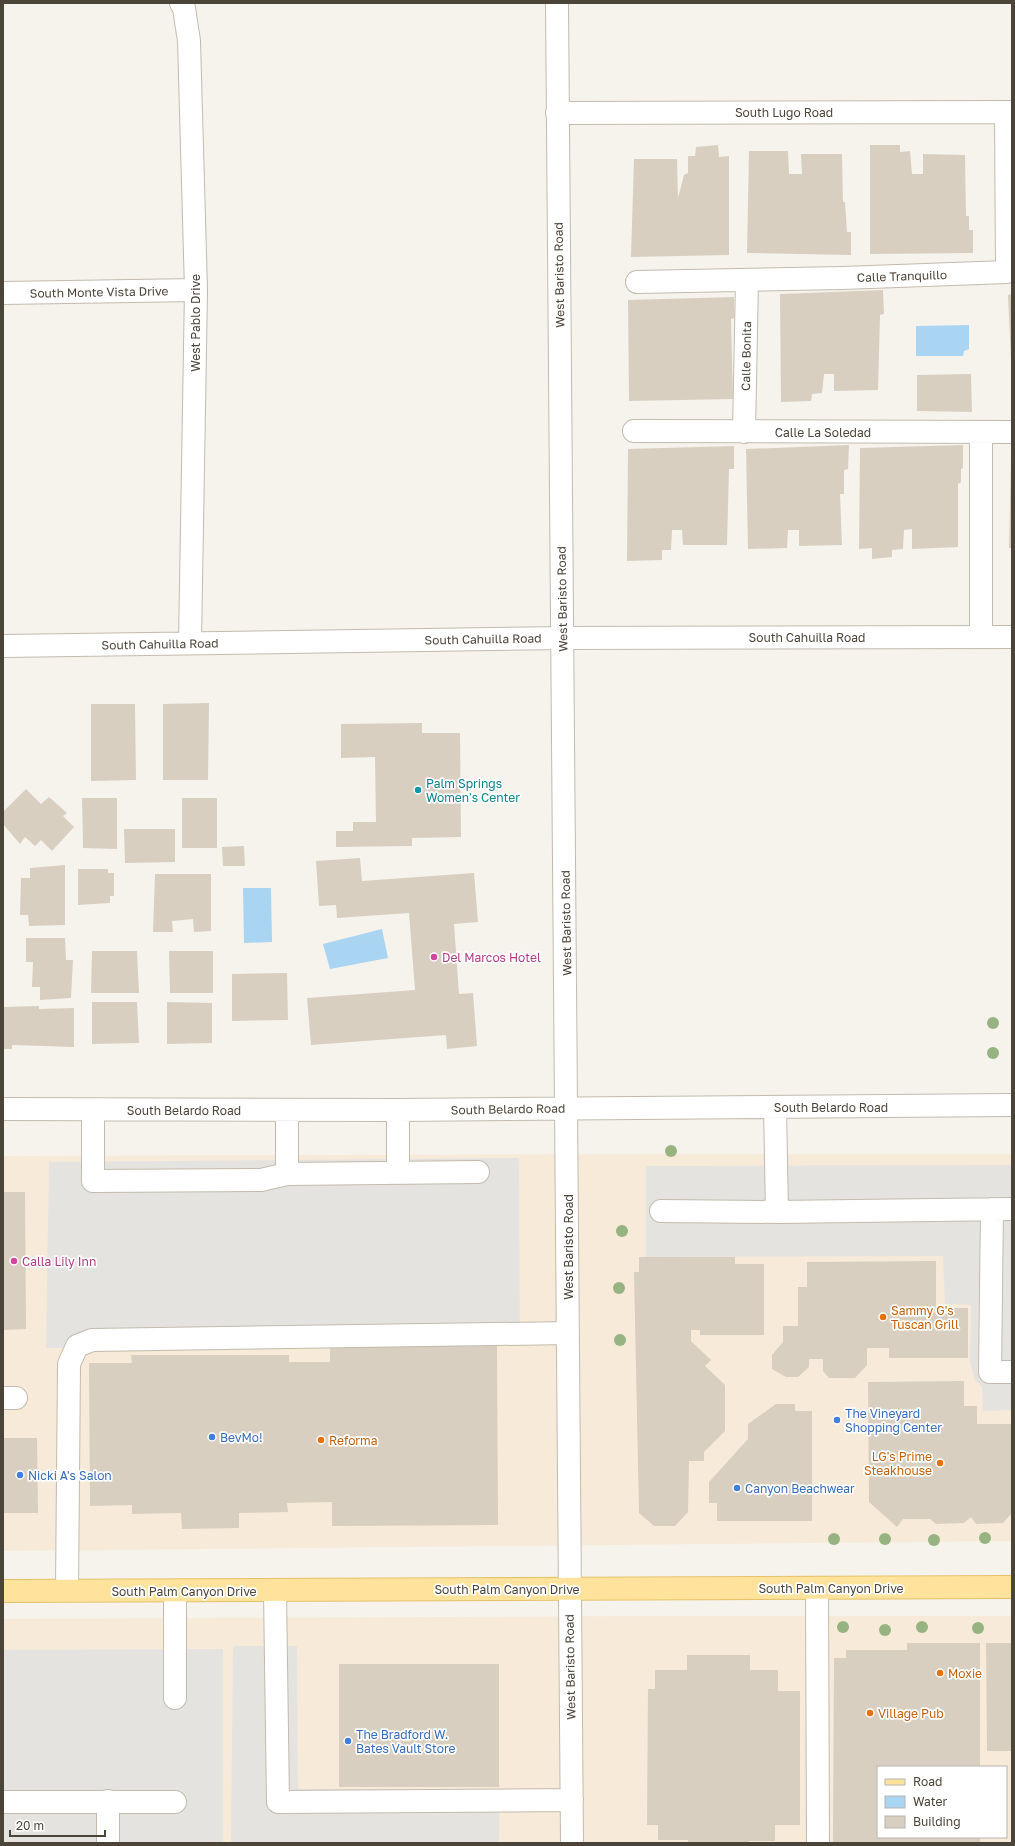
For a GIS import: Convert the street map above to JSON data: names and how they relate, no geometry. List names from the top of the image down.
{
  "streets": {
    "main road": ["South Palm Canyon Drive"],
    "street": [
      "South Lugo Road",
      "West Baristo Road",
      "Calle Tranquillo",
      "South Monte Vista Drive",
      "West Pablo Drive",
      "Calle Bonita",
      "Calle La Soledad",
      "South Cahuilla Road",
      "South Belardo Road"
    ]
  },
  "crossings": [
    ["South Lugo Road", "West Baristo Road"],
    ["South Lugo Road", "Calle Tranquillo"],
    ["West Baristo Road", "South Cahuilla Road"],
    ["West Baristo Road", "South Belardo Road"],
    ["West Baristo Road", "South Palm Canyon Drive"],
    ["Calle Tranquillo", "Calle Bonita"],
    ["South Monte Vista Drive", "West Pablo Drive"],
    ["West Pablo Drive", "South Cahuilla Road"],
    ["Calle Bonita", "Calle La Soledad"]
  ],
  "places": [
    "Palm Springs Women's Center",
    "Del Marcos Hotel",
    "Calla Lily Inn",
    "Sammy G's Tuscan Grill",
    "The Vineyard Shopping Center",
    "BevMo!",
    "Reforma",
    "LG's Prime Steakhouse",
    "Nicki A's Salon",
    "Canyon Beachwear",
    "Moxie",
    "Village Pub",
    "The Bradford W. Bates Vault Store"
  ],
  "legend": ["Road", "Water", "Building"],
  "scale_bar": "20 m"
}
